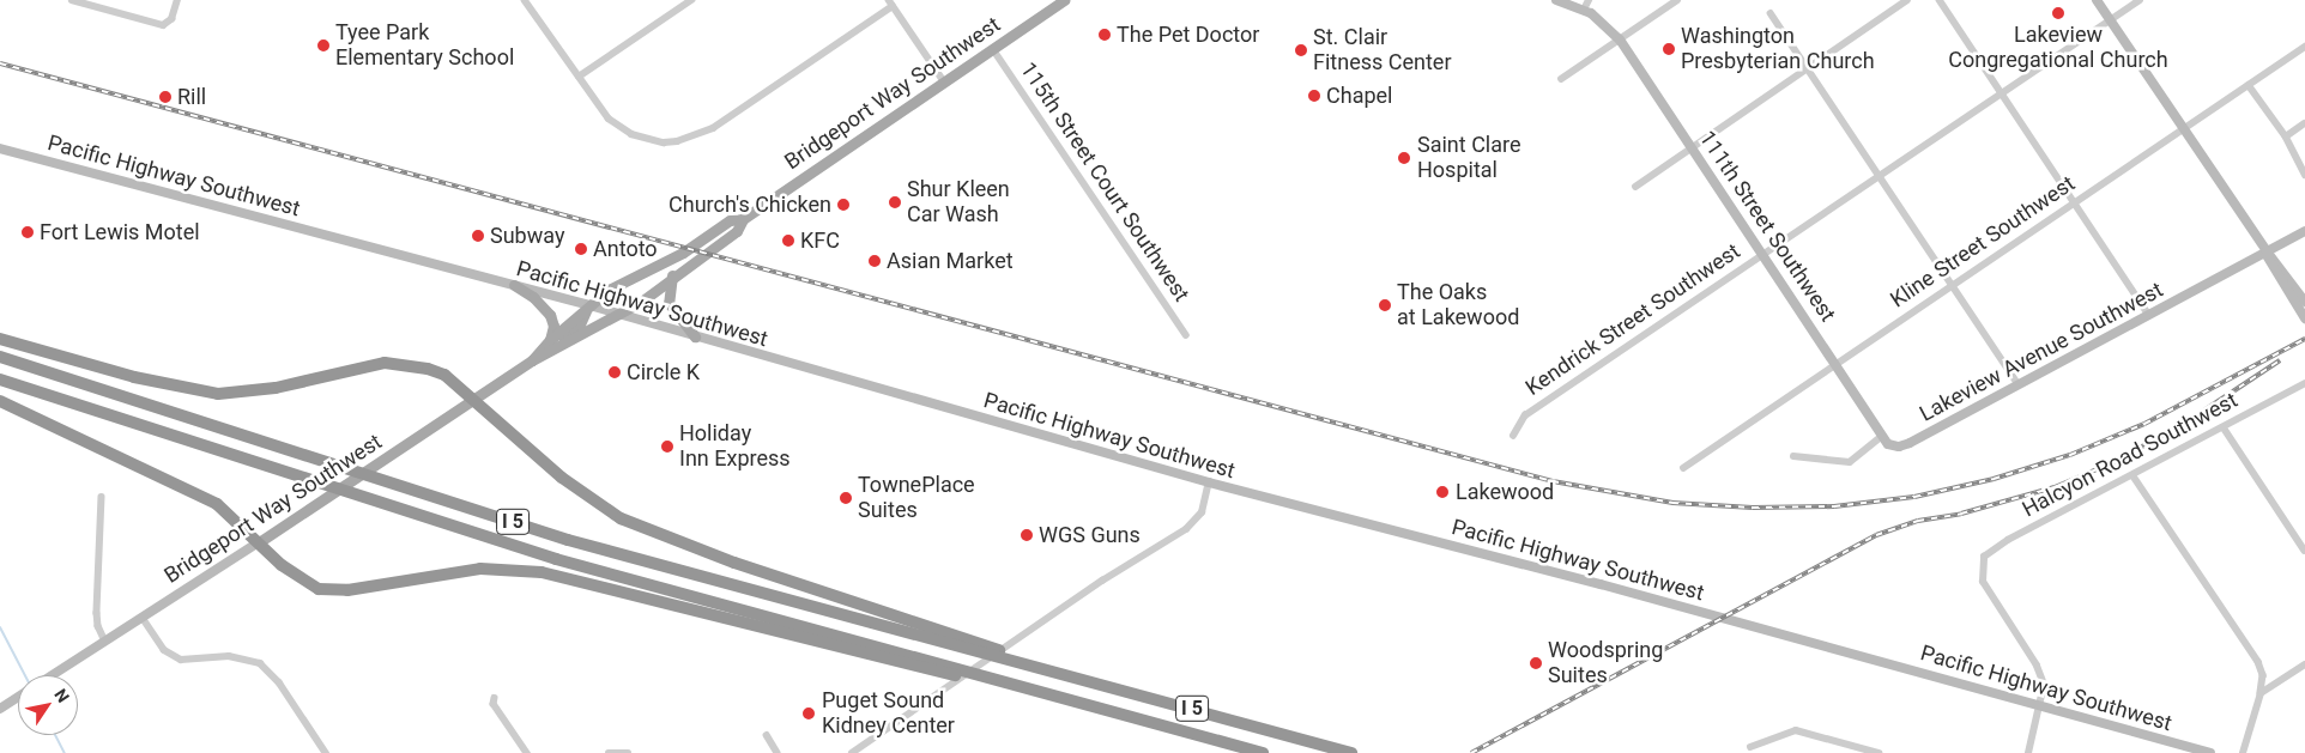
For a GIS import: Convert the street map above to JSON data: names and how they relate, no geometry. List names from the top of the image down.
{
  "streets": {
    "highway": ["I 5"],
    "main road": ["Bridgeport Way Southwest"],
    "street": [
      "Pacific Highway Southwest",
      "115th Street Court Southwest",
      "111th Street Southwest",
      "Kline Street Southwest",
      "Kendrick Street Southwest",
      "Lakeview Avenue Southwest",
      "Halcyon Road Southwest"
    ]
  },
  "crossings": [
    ["Bridgeport Way Southwest", "Pacific Highway Southwest"],
    ["Bridgeport Way Southwest", "115th Street Court Southwest"],
    ["Pacific Highway Southwest", "Halcyon Road Southwest"],
    ["111th Street Southwest", "Kline Street Southwest"],
    ["111th Street Southwest", "Kendrick Street Southwest"],
    ["111th Street Southwest", "Lakeview Avenue Southwest"]
  ],
  "places": [
    "Lakeview Congregational Church",
    "The Pet Doctor",
    "Tyee Park Elementary School",
    "Washington Presbyterian Church",
    "St. Clair Fitness Center",
    "Chapel",
    "Rill",
    "Saint Clare Hospital",
    "Shur Kleen Car Wash",
    "Church's Chicken",
    "Fort Lewis Motel",
    "Subway",
    "KFC",
    "Antoto",
    "Asian Market",
    "The Oaks at Lakewood",
    "Circle K",
    "Holiday Inn Express",
    "Lakewood",
    "TownePlace Suites",
    "WGS Guns",
    "Woodspring Suites",
    "Puget Sound Kidney Center"
  ],
  "north": "top right"
}
